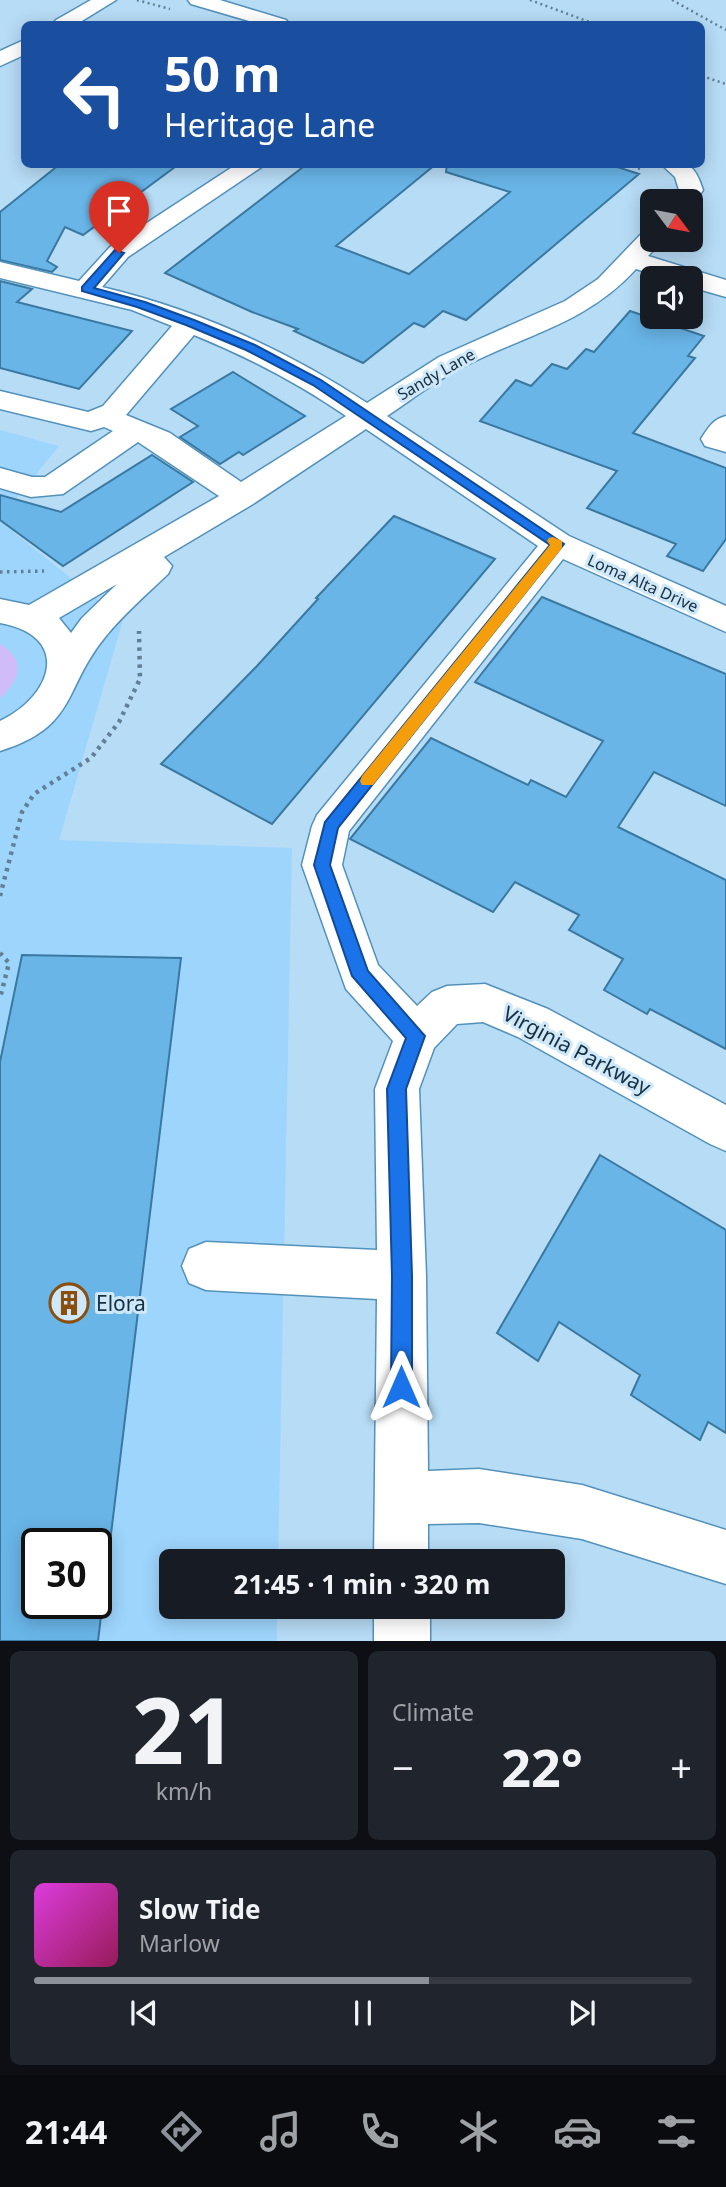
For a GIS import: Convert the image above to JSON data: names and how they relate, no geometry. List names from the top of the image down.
{
  "streets": {
    "street": ["Sandy Lane", "Loma Alta Drive", "Virginia Parkway"]
  },
  "crossings": [
    ["Sandy Lane", "Loma Alta Drive"]
  ],
  "places": {
    "building": ["Elora"]
  },
  "north": "bottom right",
  "page": {
    "turn": ["50 m", "Heritage Lane"],
    "limit": "30",
    "trip": "21:45 · 1 min · 320 m",
    "tile": [
      ["21", "km/h"],
      "Climate"
    ],
    "heat": ["−", "22°", "+"],
    "song": ["Slow Tide", "Marlow"],
    "tabs": "21:44"
  }
}
